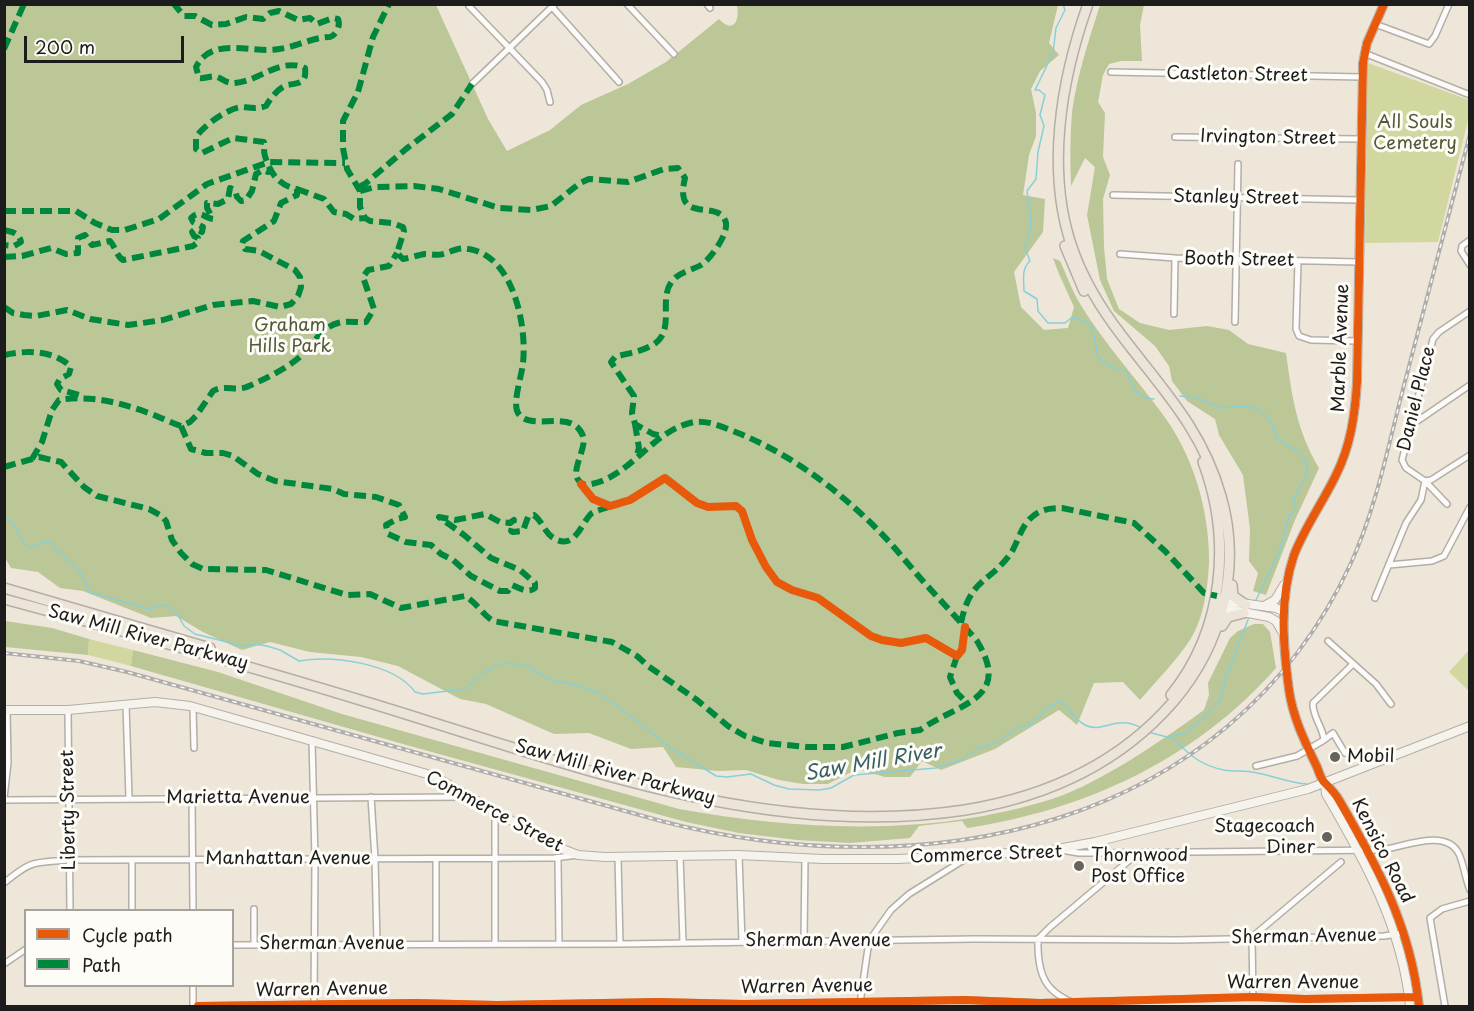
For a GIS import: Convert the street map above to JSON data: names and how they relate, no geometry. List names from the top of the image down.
{
  "streets": {
    "highway": ["Saw Mill River Parkway"],
    "main road": ["Marble Avenue", "Commerce Street", "Kensico Road"],
    "street": [
      "Castleton Street",
      "Irvington Street",
      "Stanley Street",
      "Booth Street",
      "Daniel Place",
      "Marietta Avenue",
      "Liberty Street",
      "Manhattan Avenue",
      "Sherman Avenue",
      "Warren Avenue"
    ]
  },
  "crossings": [
    ["Castleton Street", "Marble Avenue"],
    ["Irvington Street", "Marble Avenue"],
    ["Stanley Street", "Marble Avenue"],
    ["Booth Street", "Marble Avenue"],
    ["Marble Avenue", "Kensico Road"],
    ["Marietta Avenue", "Liberty Street"],
    ["Marietta Avenue", "Commerce Street"],
    ["Liberty Street", "Commerce Street"],
    ["Liberty Street", "Manhattan Avenue"],
    ["Commerce Street", "Kensico Road"],
    ["Commerce Street", "Manhattan Avenue"],
    ["Kensico Road", "Sherman Avenue"],
    ["Kensico Road", "Warren Avenue"]
  ],
  "water": ["Saw Mill River"],
  "parks": ["All Souls Cemetery", "Graham Hills Park"],
  "places": ["Mobil", "Stagecoach Diner", "Thornwood Post Office"],
  "legend": ["Cycle path", "Path"],
  "scale_bar": "200 m"
}
